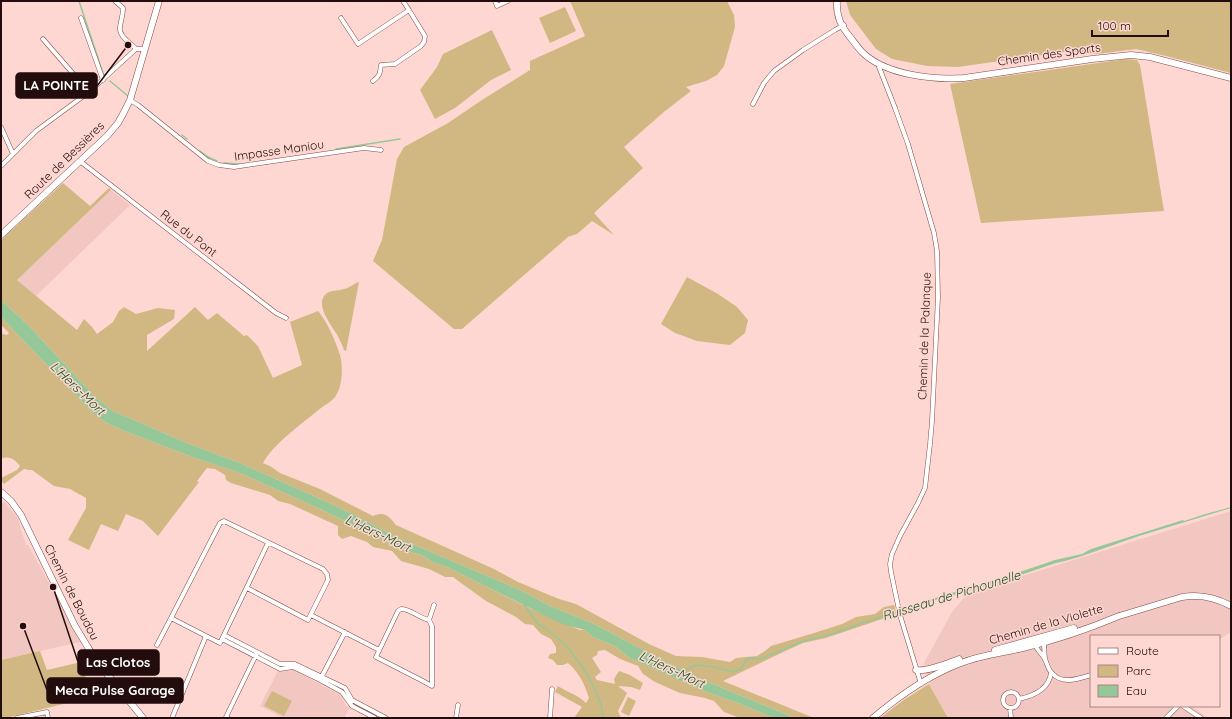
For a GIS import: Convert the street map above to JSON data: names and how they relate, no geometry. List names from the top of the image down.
{
  "streets": {
    "street": [
      "Chemin des Sports",
      "Impasse Maniou",
      "Route de Bessières",
      "Rue du Pont",
      "Chemin de la Palanque",
      "Chemin de Boudou",
      "Chemin de la Violette"
    ]
  },
  "crossings": [
    ["Impasse Maniou", "Route de Bessières"],
    ["Route de Bessières", "Rue du Pont"],
    ["Chemin de la Palanque", "Chemin de la Violette"]
  ],
  "water": ["L'Hers-Mort", "Ruisseau de Pichounelle"],
  "places": ["LA POINTE", "Las Clotos", "Meca Pulse Garage"],
  "legend": ["Route", "Parc", "Eau"],
  "scale_bar": "100 m"
}
